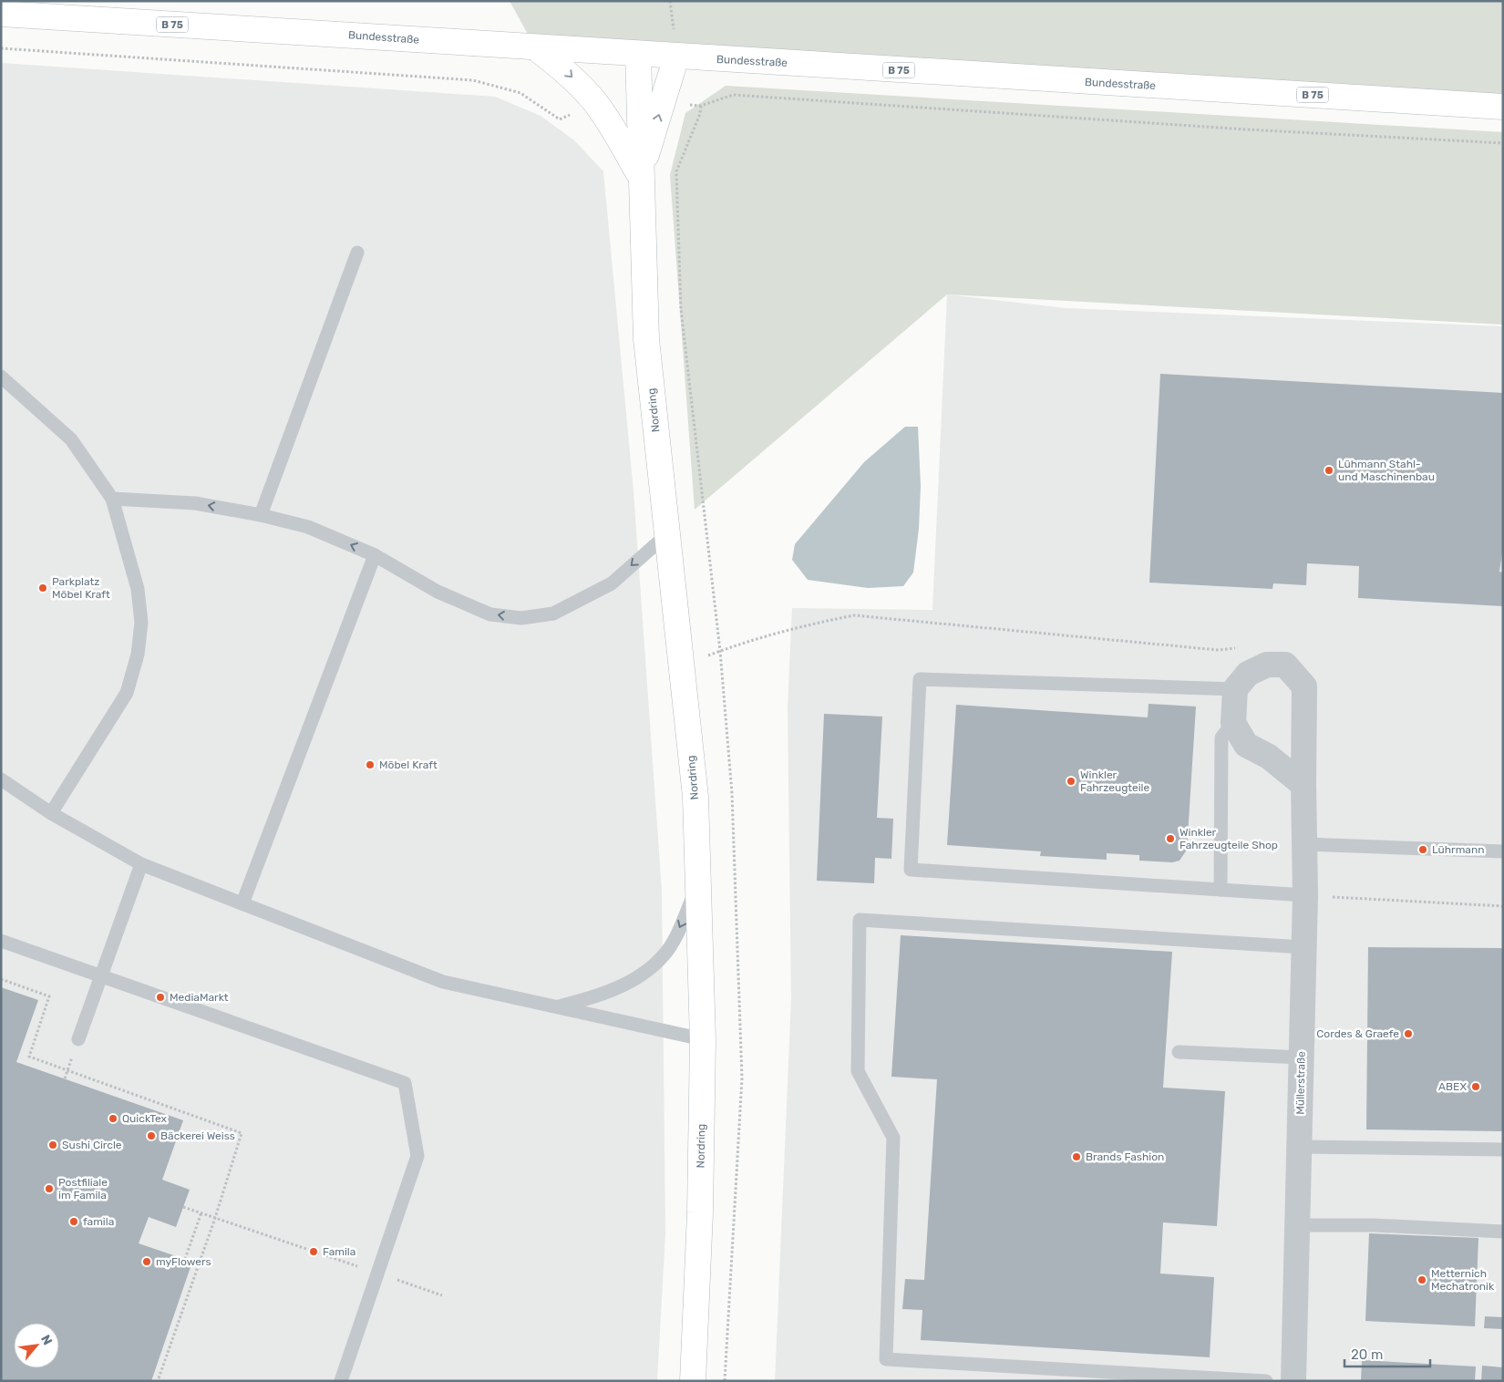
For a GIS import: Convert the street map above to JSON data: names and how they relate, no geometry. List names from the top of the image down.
{
  "streets": {
    "street": [
      "B 75",
      "Bundesstraße",
      "Nordring",
      "Müllerstraße"
    ]
  },
  "crossings": [
    ["Bundesstraße", "Nordring"]
  ],
  "places": [
    "Lühmann Stahl- und Maschinenbau",
    "Parkplatz Möbel Kraft",
    "Möbel Kraft",
    "Winkler Fahrzeugteile",
    "Winkler Fahrzeugteile Shop",
    "Lührmann",
    "MediaMarkt",
    "Cordes & Graefe",
    "ABEX",
    "QuickTex",
    "Bäckerei Weiss",
    "Sushi Circle",
    "Brands Fashion",
    "Postfiliale im Famila",
    "famila",
    "Famila",
    "myFlowers",
    "Metternich Mechatronik"
  ],
  "scale_bar": "20 m",
  "north": "top right"
}
